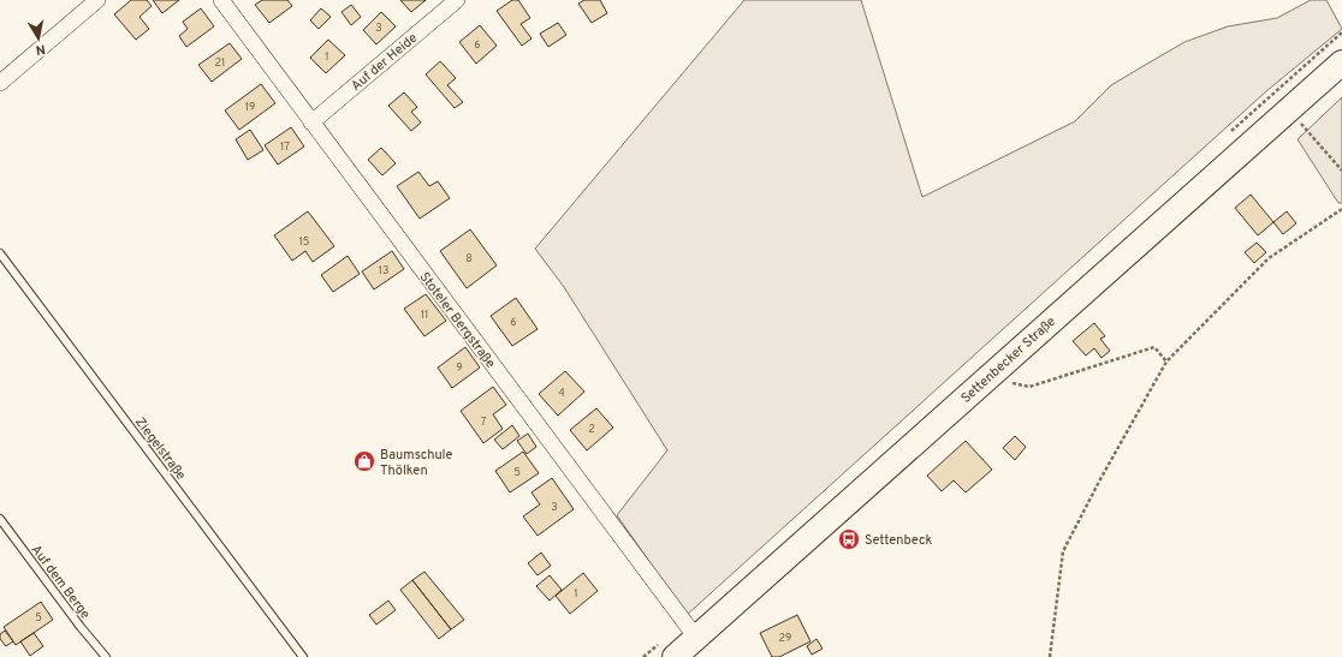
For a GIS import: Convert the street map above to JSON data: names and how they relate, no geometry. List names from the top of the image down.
{
  "streets": {
    "main road": ["Settenbecker Straße"],
    "street": ["Auf der Heide", "Stoteler Bergstraße"],
    "lane": ["Ziegelstraße", "Auf dem Berge"]
  },
  "crossings": [
    ["Auf der Heide", "Stoteler Bergstraße"],
    ["Stoteler Bergstraße", "Settenbecker Straße"]
  ],
  "places": {
    "shop": ["Baumschule Thölken"],
    "bus stop": ["Settenbeck"]
  },
  "house_numbers": [
    "3",
    "6",
    "1",
    "21",
    "19",
    "17",
    "15",
    "8",
    "13",
    "11",
    "6",
    "9",
    "4",
    "7",
    "2",
    "5",
    "3",
    "1",
    "5",
    "29"
  ],
  "north": "bottom"
}
